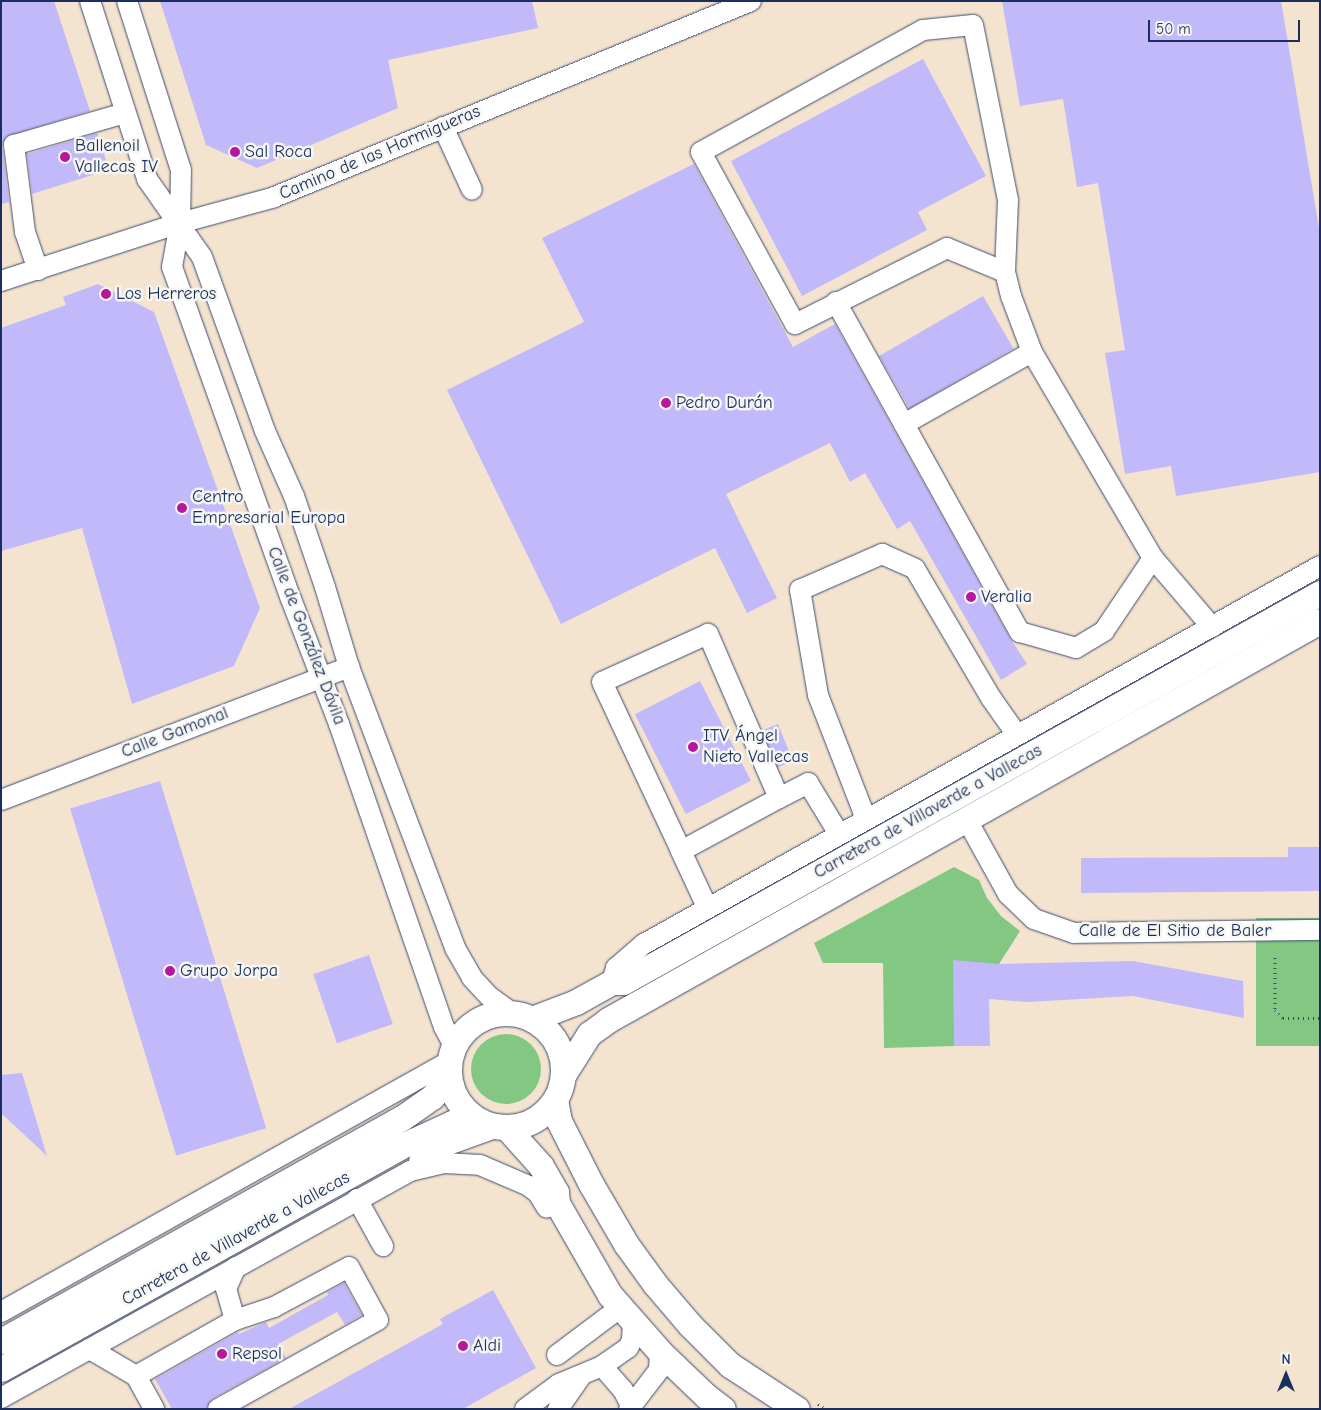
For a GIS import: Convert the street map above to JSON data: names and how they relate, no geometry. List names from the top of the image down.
{
  "streets": {
    "main road": ["Carretera de Villaverde a Vallecas"],
    "street": [
      "Camino de las Hormigueras",
      "Calle de González Dávila",
      "Calle Gamonal",
      "Calle de El Sitio de Baler"
    ]
  },
  "crossings": [
    ["Camino de las Hormigueras", "Calle de González Dávila"],
    ["Calle de González Dávila", "Calle Gamonal"],
    ["Calle de González Dávila", "Carretera de Villaverde a Vallecas"],
    ["Carretera de Villaverde a Vallecas", "Calle de El Sitio de Baler"]
  ],
  "places": [
    "Sal Roca",
    "Ballenoil Vallecas IV",
    "Los Herreros",
    "Pedro Durán",
    "Centro Empresarial Europa",
    "Veralia",
    "ITV Ángel Nieto Vallecas",
    "Grupo Jorpa",
    "Aldi",
    "Repsol"
  ],
  "scale_bar": "50 m",
  "north": "top"
}
